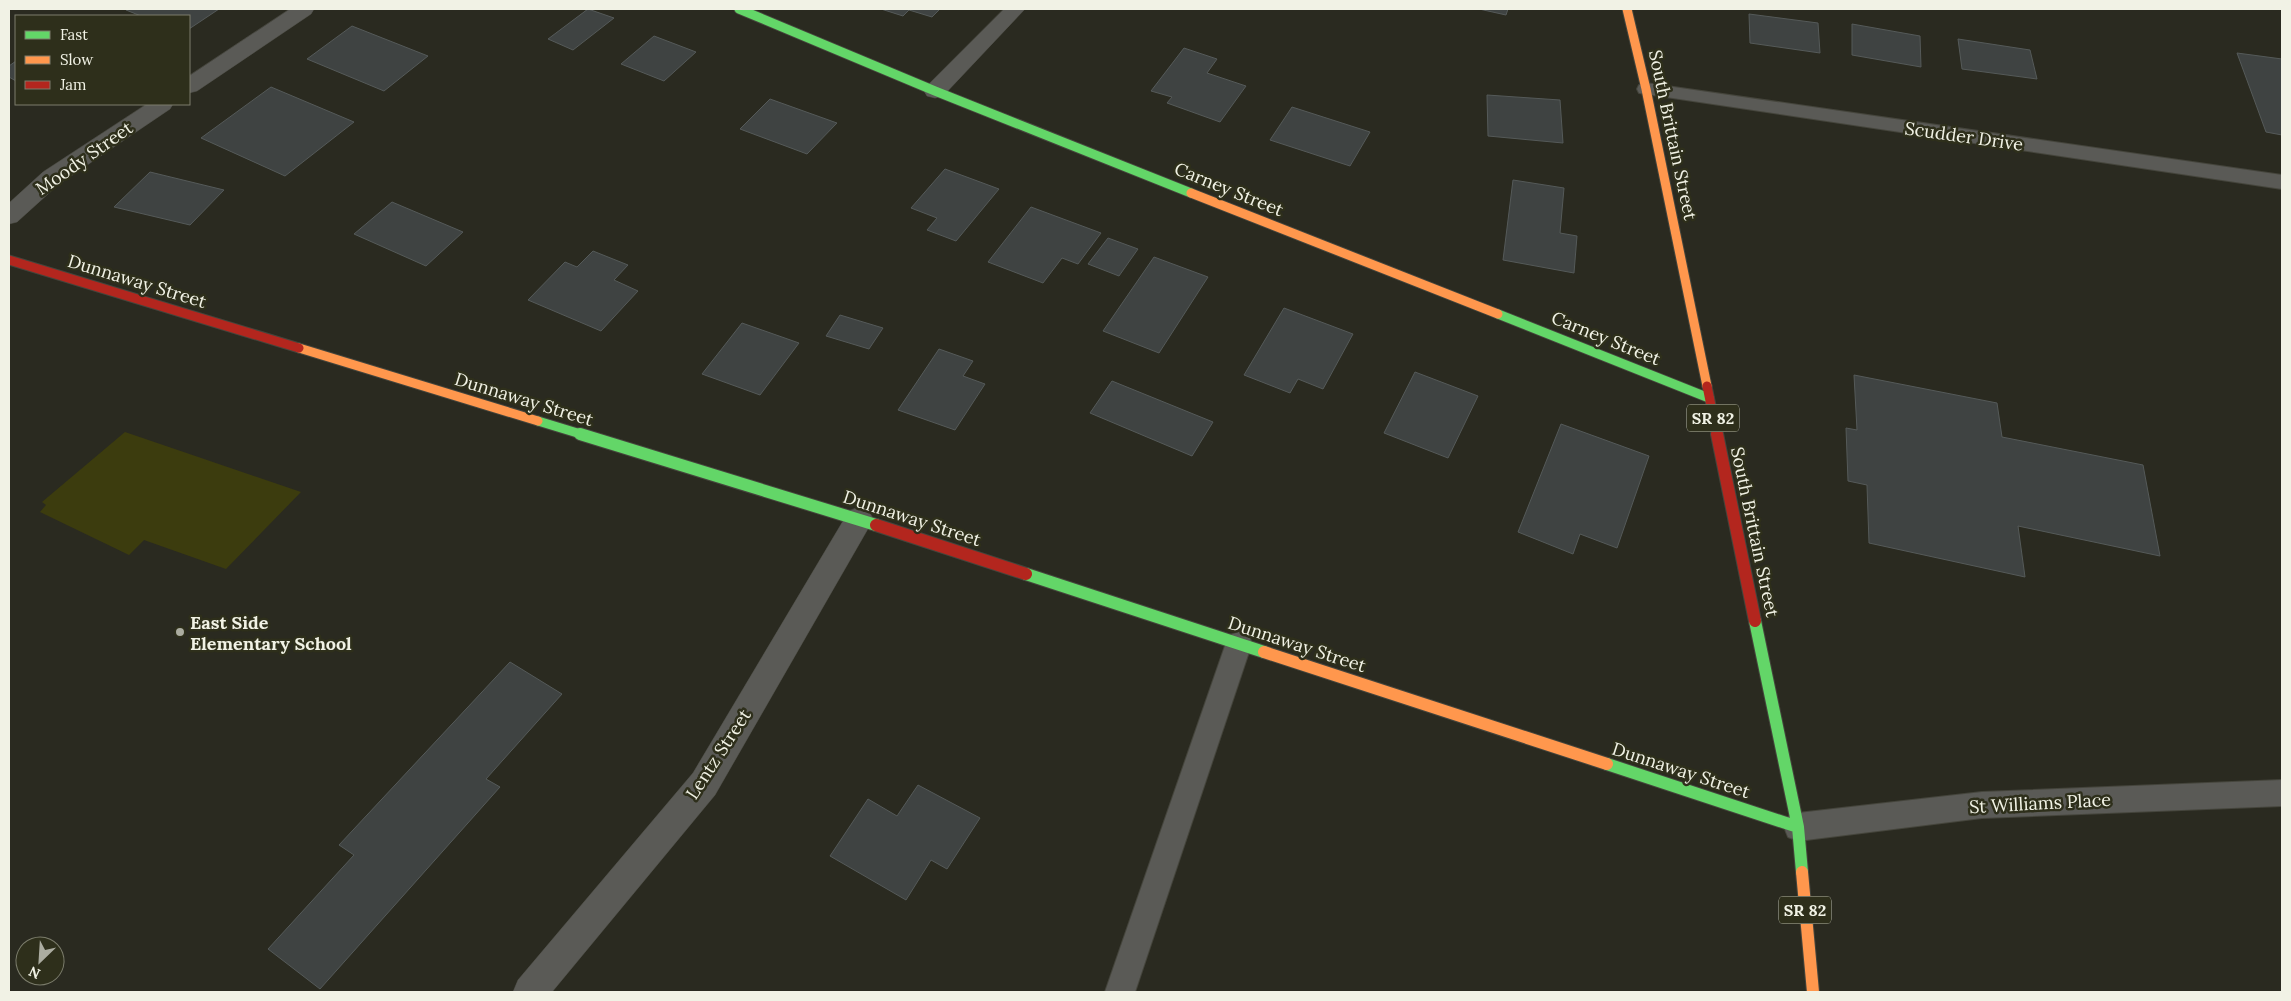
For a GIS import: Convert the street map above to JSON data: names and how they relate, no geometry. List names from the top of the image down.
{
  "streets": {
    "street": [
      "South Brittain Street",
      "Moody Street",
      "Carney Street",
      "Dunnaway Street",
      "SR 82",
      "Lentz Street"
    ],
    "lane": ["Scudder Drive", "St Williams Place"]
  },
  "crossings": [
    ["South Brittain Street", "Scudder Drive"],
    ["South Brittain Street", "Carney Street"],
    ["South Brittain Street", "Dunnaway Street"],
    ["South Brittain Street", "SR 82"],
    ["South Brittain Street", "St Williams Place"],
    ["Dunnaway Street", "SR 82"],
    ["Dunnaway Street", "Lentz Street"],
    ["Dunnaway Street", "St Williams Place"],
    ["SR 82", "St Williams Place"]
  ],
  "places": ["East Side Elementary School"],
  "legend": ["Fast", "Slow", "Jam"],
  "north": "bottom left"
}
